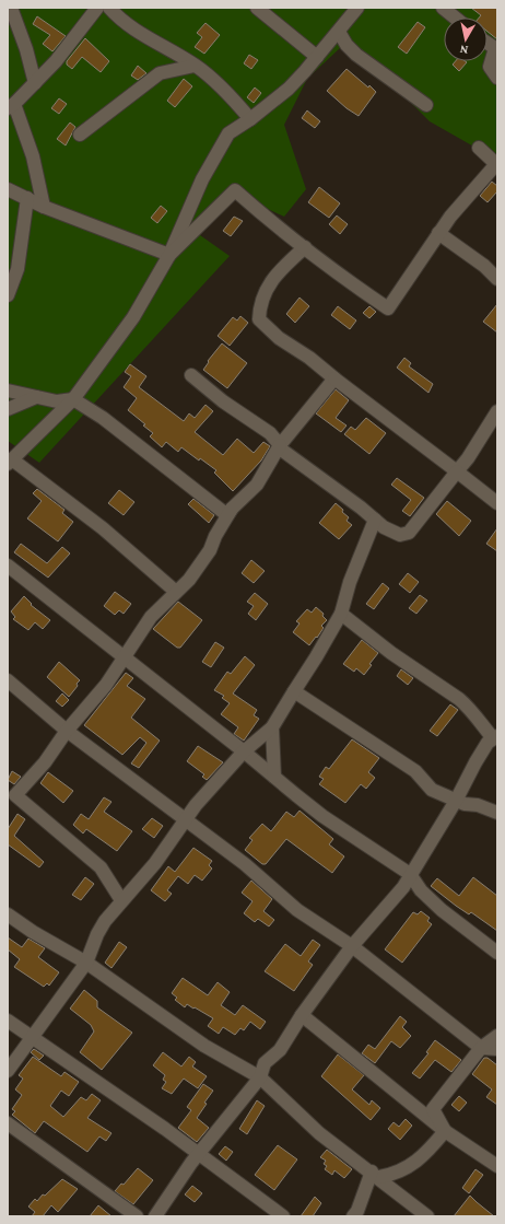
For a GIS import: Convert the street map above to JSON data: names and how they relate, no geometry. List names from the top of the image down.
{
  "north": "bottom"
}
